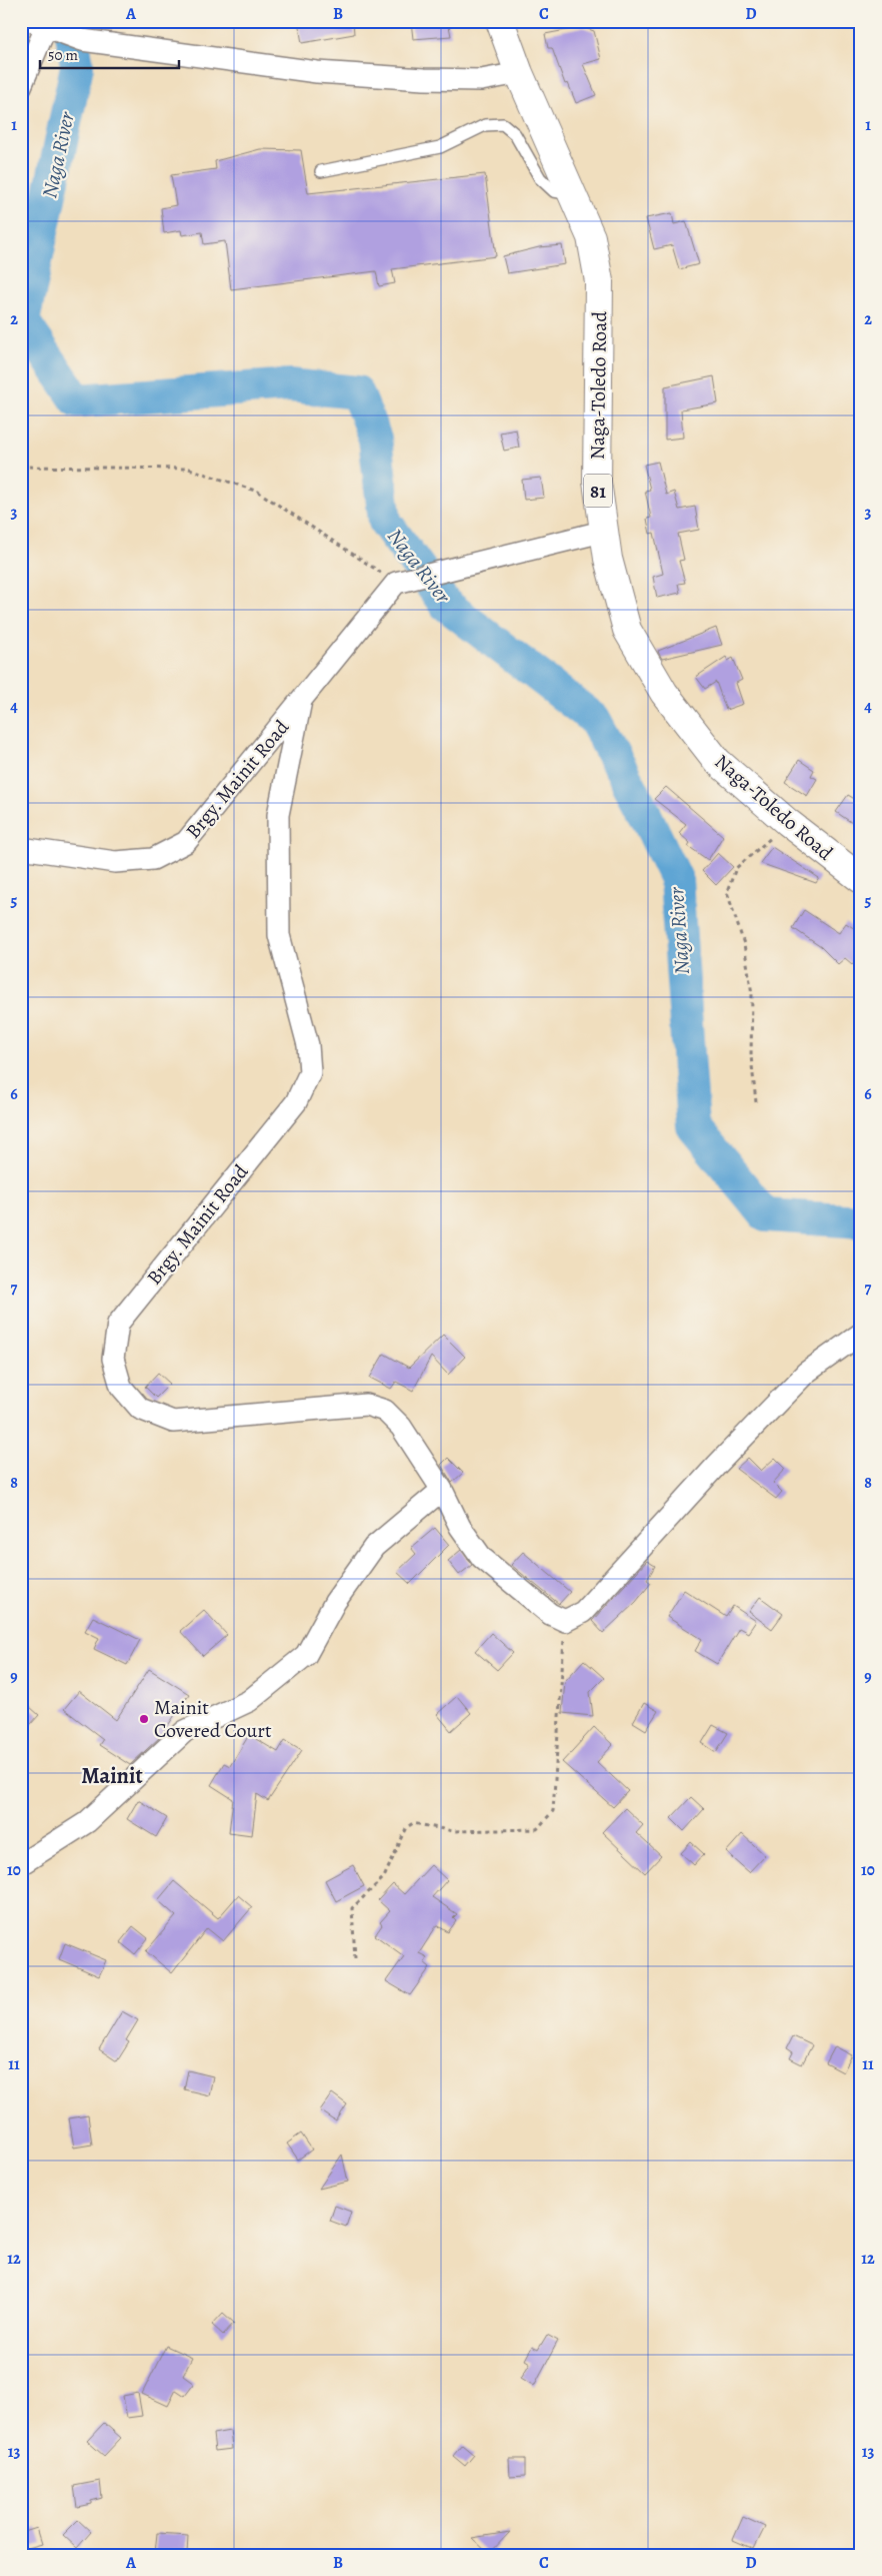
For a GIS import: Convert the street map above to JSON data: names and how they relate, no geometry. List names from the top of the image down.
{
  "streets": {
    "highway": ["Naga-Toledo Road", "81"],
    "street": ["Brgy. Mainit Road"]
  },
  "districts": ["Mainit"],
  "water": ["Naga River"],
  "places": ["Mainit Covered Court"],
  "scale_bar": "50 m",
  "grid": {
    "columns": [
      "A",
      "B",
      "C",
      "D"
    ],
    "rows": [
      "1",
      "2",
      "3",
      "4",
      "5",
      "6",
      "7",
      "8",
      "9",
      "10",
      "11",
      "12",
      "13"
    ]
  }
}
